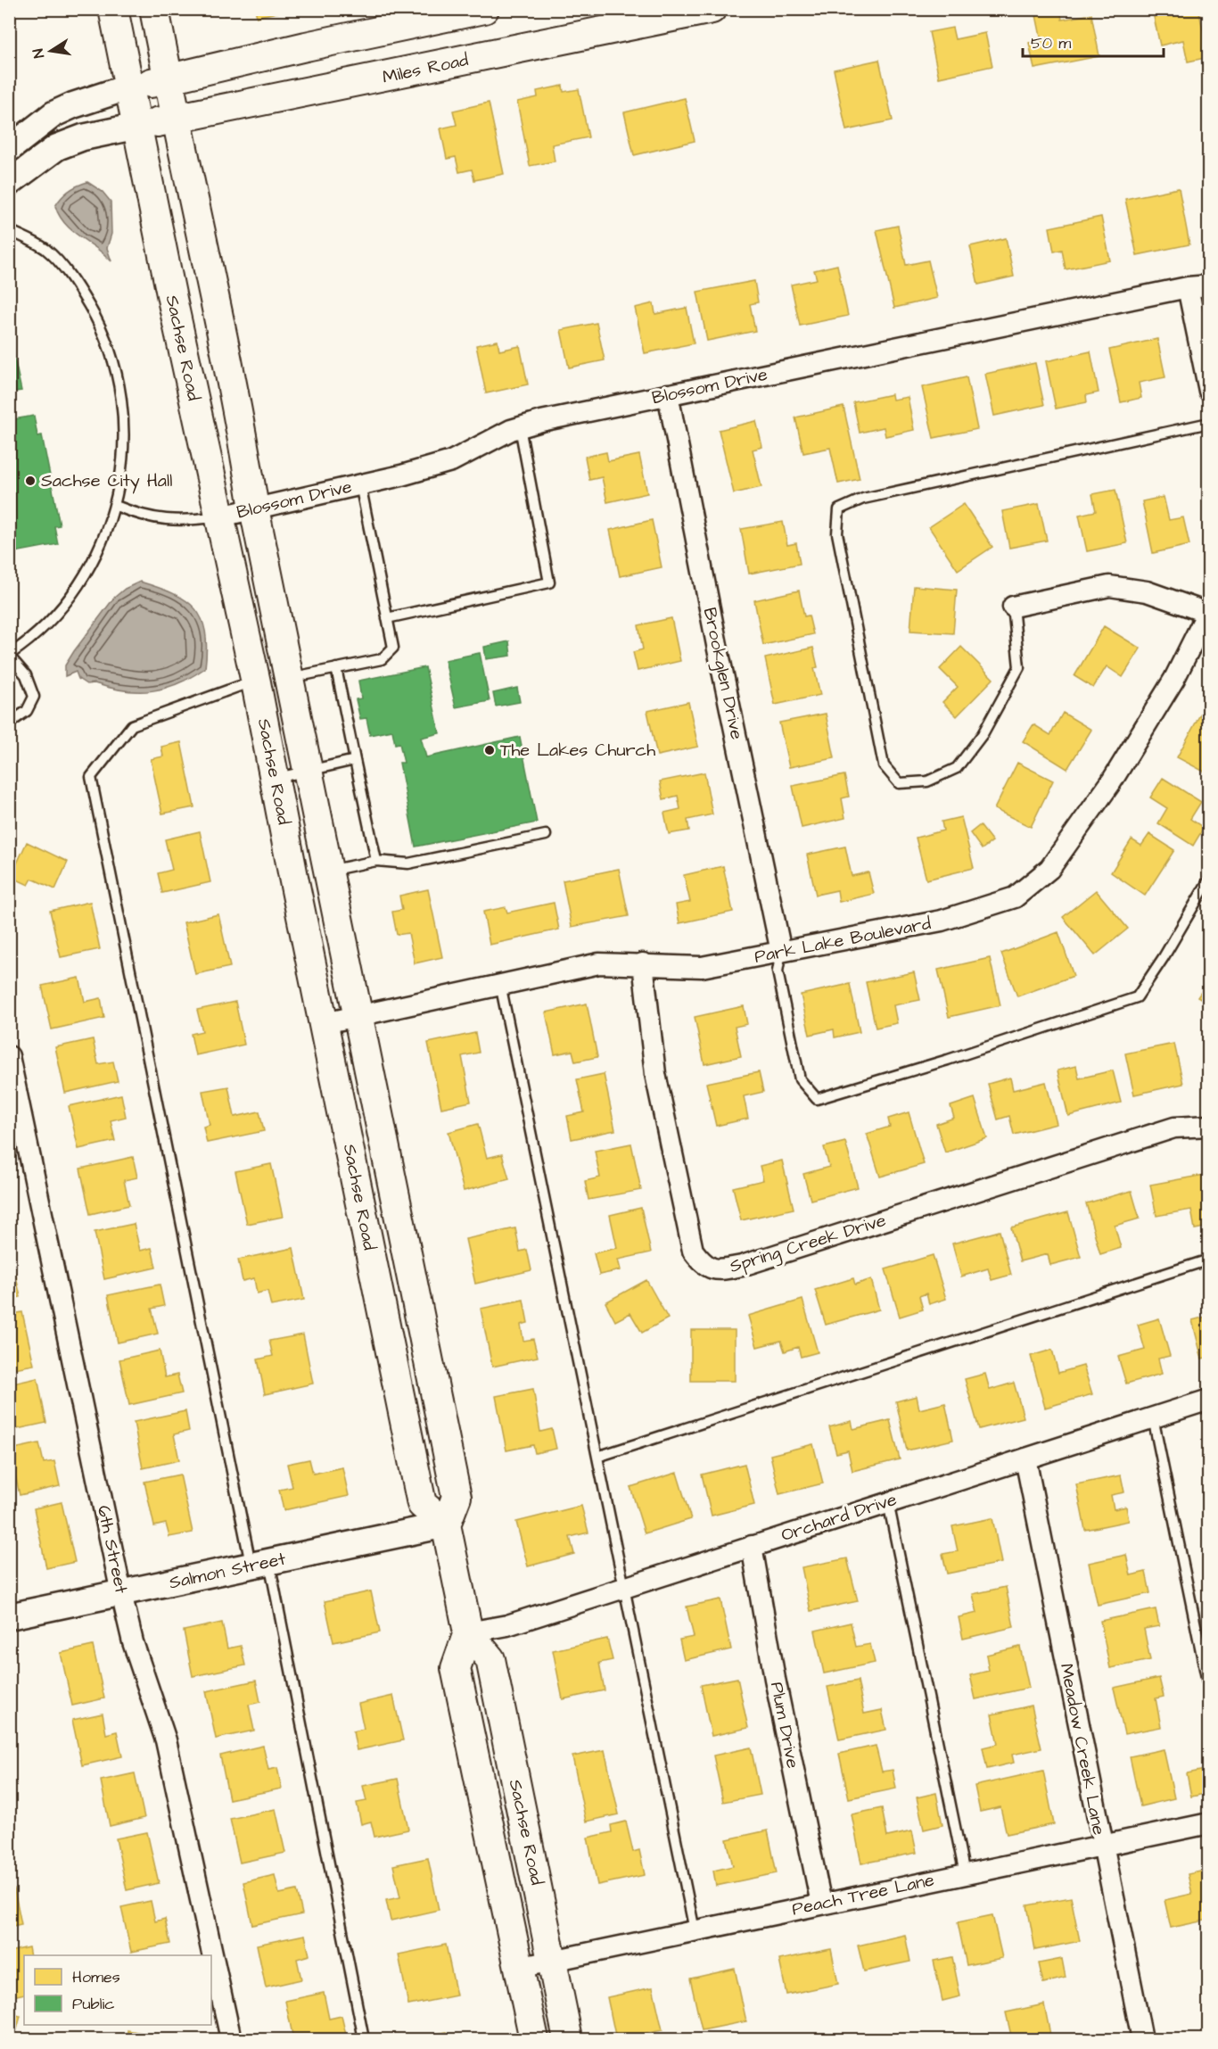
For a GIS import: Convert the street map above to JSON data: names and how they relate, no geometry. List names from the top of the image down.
{
  "streets": {
    "main road": ["Miles Road", "Sachse Road"],
    "street": [
      "Blossom Drive",
      "Brookglen Drive",
      "Park Lake Boulevard",
      "Spring Creek Drive",
      "Orchard Drive",
      "6th Street",
      "Salmon Street",
      "Plum Drive",
      "Meadow Creek Lane",
      "Peach Tree Lane"
    ]
  },
  "crossings": [
    ["Miles Road", "Sachse Road"],
    ["Sachse Road", "Blossom Drive"],
    ["Sachse Road", "Park Lake Boulevard"],
    ["Sachse Road", "Orchard Drive"],
    ["Sachse Road", "Salmon Street"],
    ["Sachse Road", "Peach Tree Lane"],
    ["Blossom Drive", "Brookglen Drive"],
    ["Brookglen Drive", "Park Lake Boulevard"],
    ["Park Lake Boulevard", "Spring Creek Drive"],
    ["Orchard Drive", "Plum Drive"],
    ["Orchard Drive", "Meadow Creek Lane"],
    ["6th Street", "Salmon Street"],
    ["Plum Drive", "Peach Tree Lane"],
    ["Meadow Creek Lane", "Peach Tree Lane"]
  ],
  "places": ["Sachse City Hall", "The Lakes Church"],
  "legend": ["Homes", "Public"],
  "scale_bar": "50 m",
  "north": "left"
}
